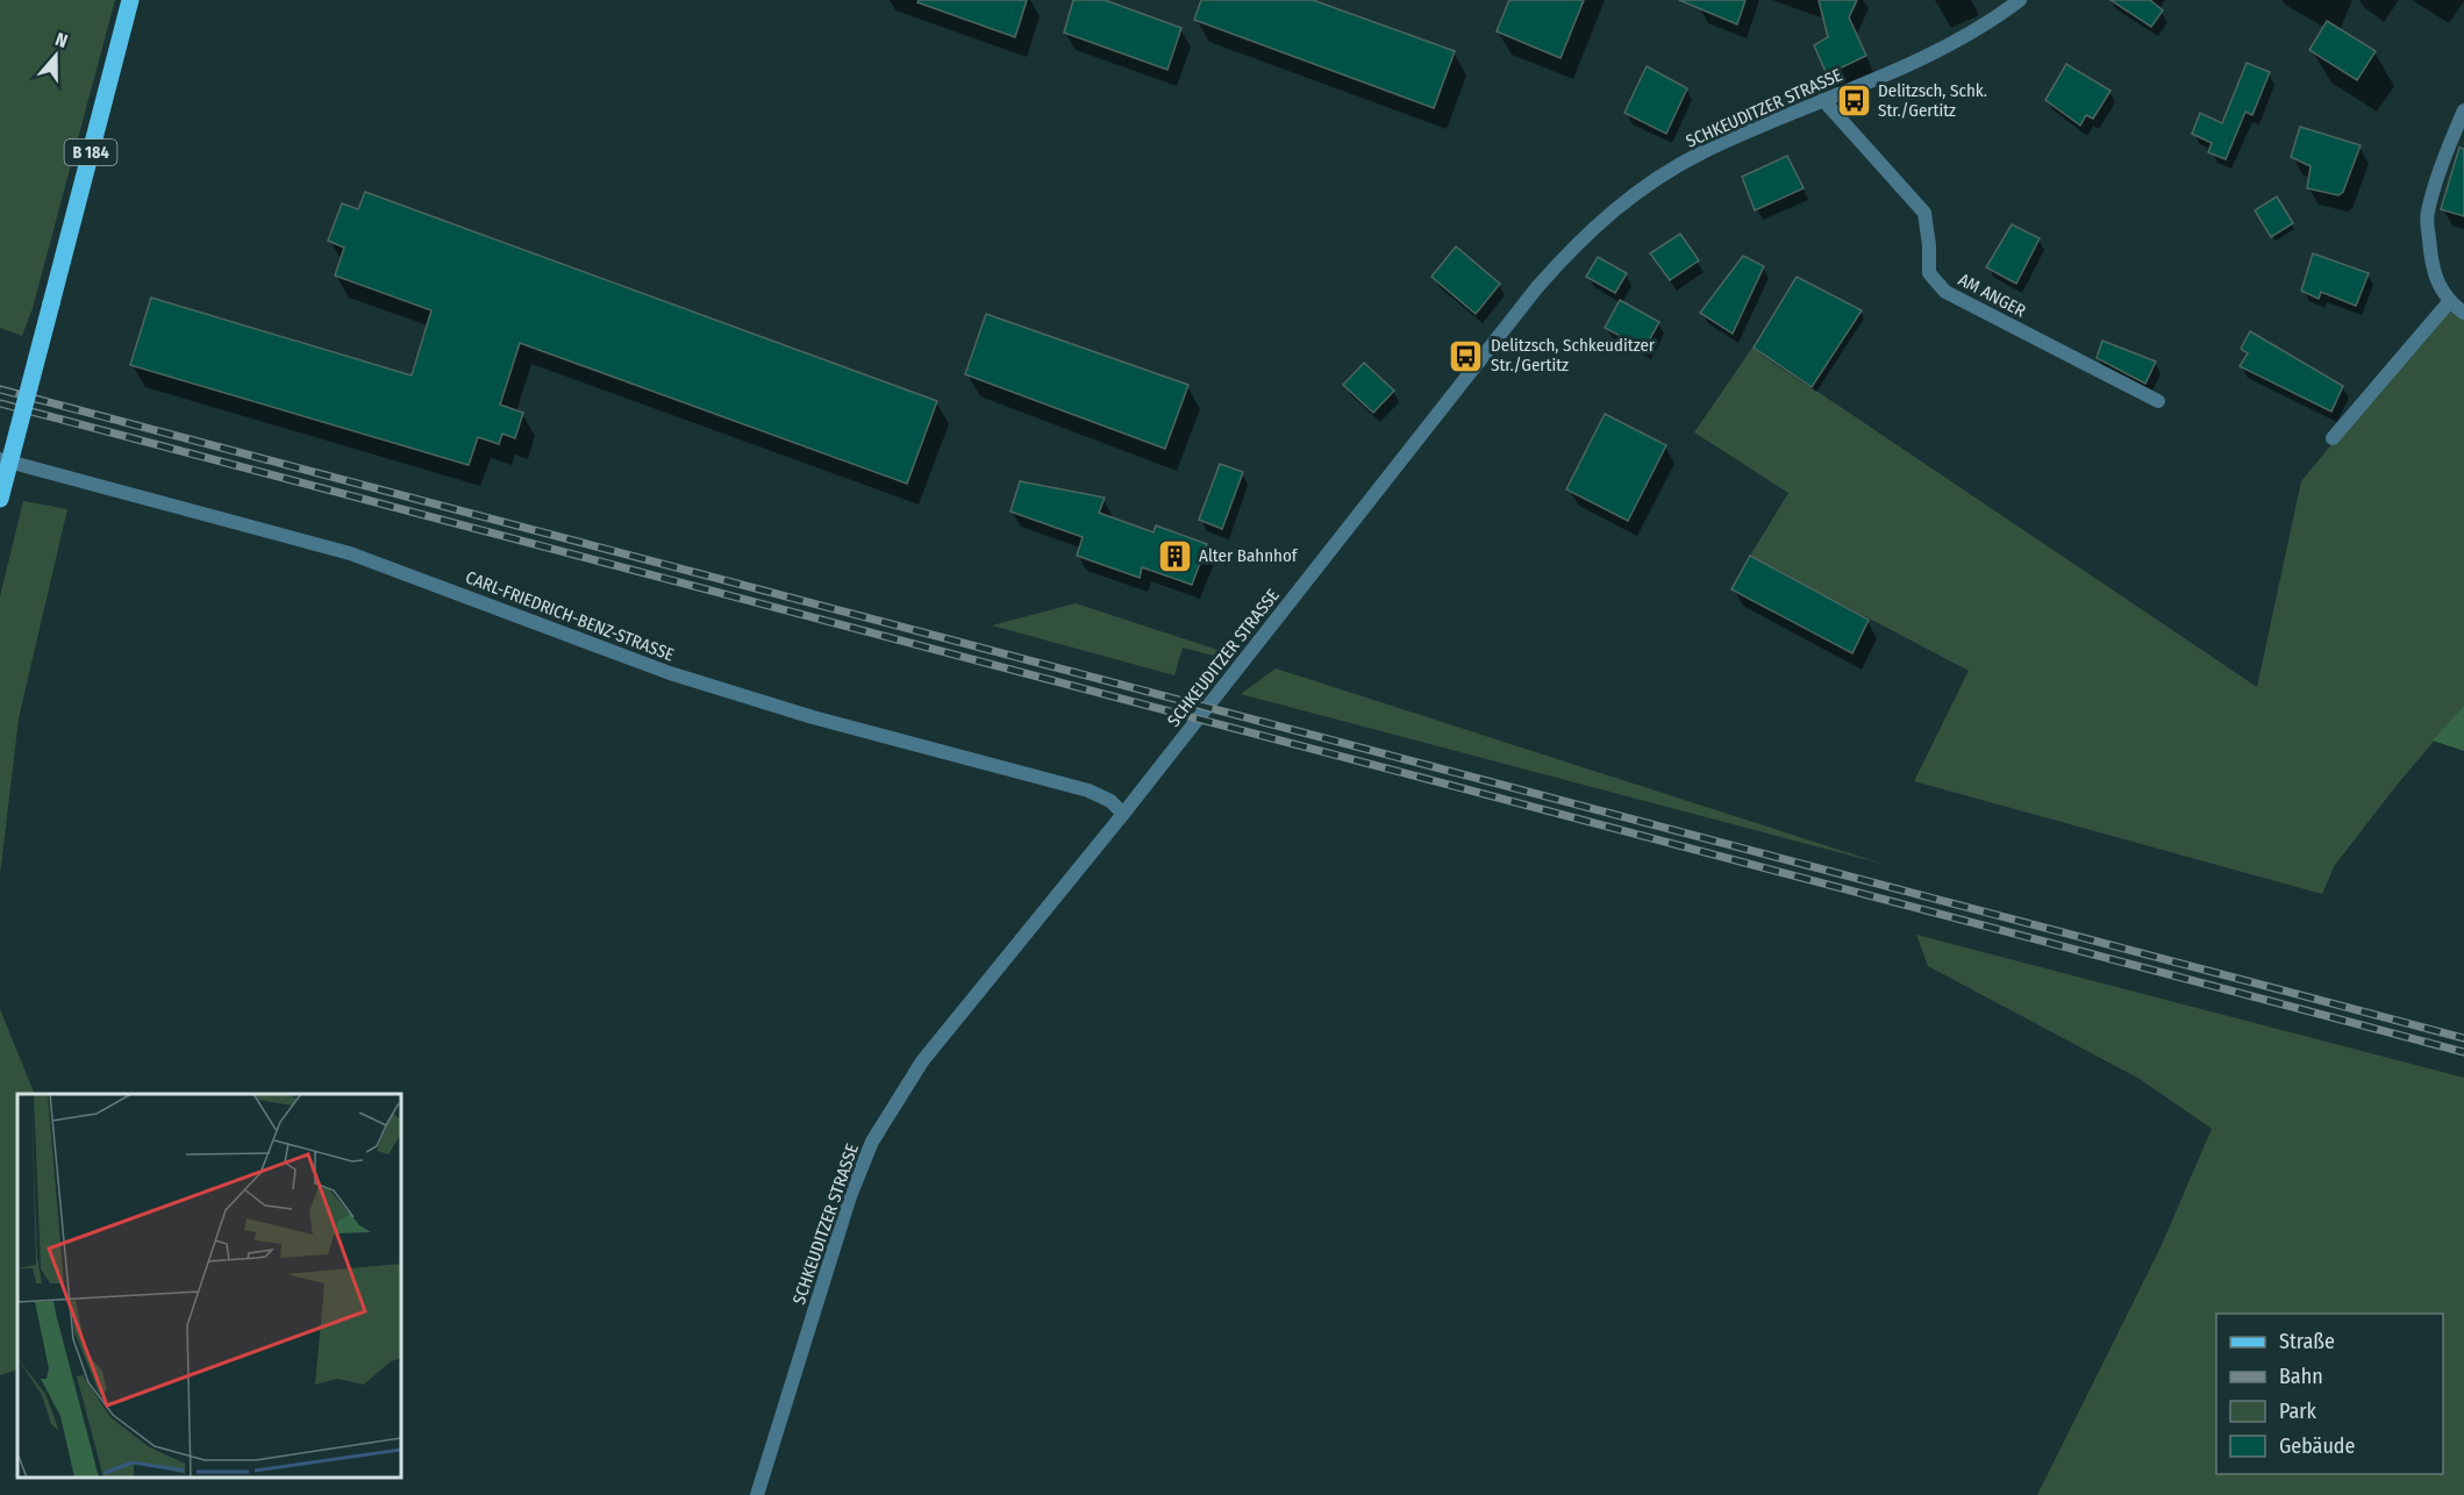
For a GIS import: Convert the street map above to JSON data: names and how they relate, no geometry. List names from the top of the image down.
{
  "streets": {
    "main road": ["B 184"],
    "street": ["SCHKEUDITZER STRASSE", "AM ANGER", "CARL-FRIEDRICH-BENZ-STRASSE"]
  },
  "crossings": [
    ["SCHKEUDITZER STRASSE", "AM ANGER"],
    ["SCHKEUDITZER STRASSE", "CARL-FRIEDRICH-BENZ-STRASSE"]
  ],
  "places": {
    "bus stop": ["Delitzsch, Schk. Str./Gertitz", "Delitzsch, Schkeuditzer Str./Gertitz"],
    "building": ["Alter Bahnhof"]
  },
  "legend": [
    "Straße",
    "Bahn",
    "Park",
    "Gebäude"
  ],
  "north": "top"
}
